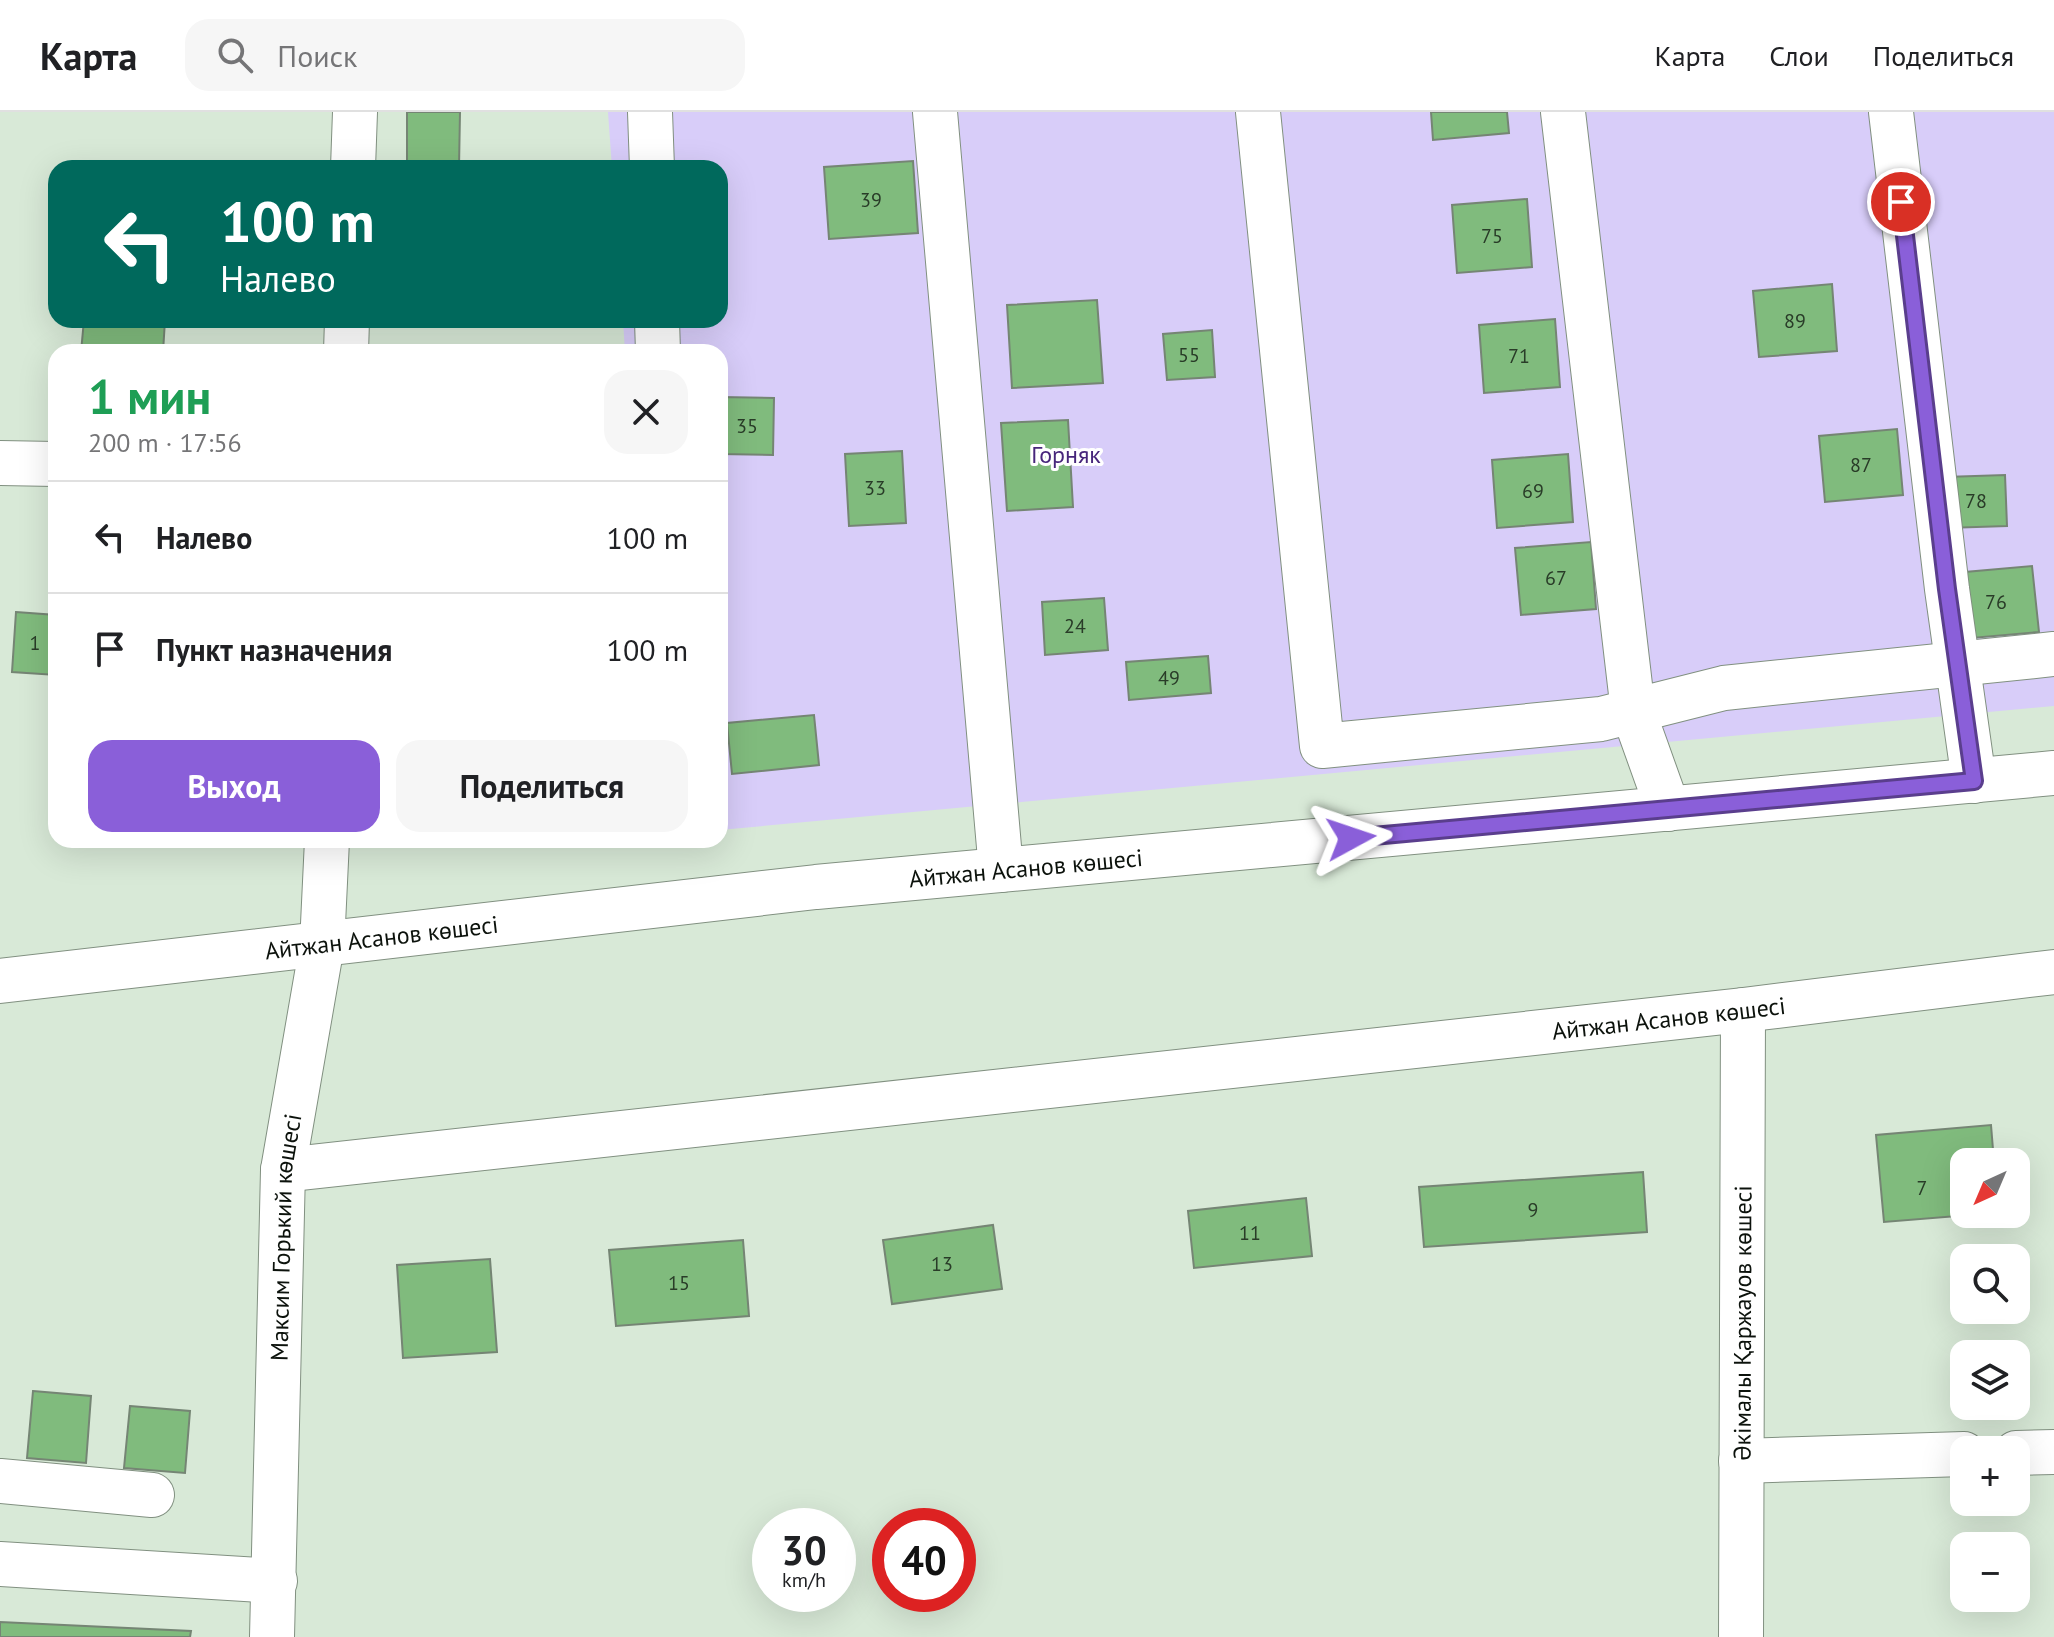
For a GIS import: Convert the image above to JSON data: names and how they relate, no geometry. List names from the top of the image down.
{
  "streets": {
    "street": ["Айтжан Асанов көшесі", "Максим Горький көшесі", "Әкімалы Қаржауов көшесі"]
  },
  "crossings": [
    ["Айтжан Асанов көшесі", "Максим Горький көшесі"],
    ["Айтжан Асанов көшесі", "Әкімалы Қаржауов көшесі"]
  ],
  "parks": ["Горняк"],
  "house_numbers": [
    "39",
    "75",
    "89",
    "55",
    "71",
    "35",
    "87",
    "33",
    "69",
    "78",
    "67",
    "76",
    "24",
    "1",
    "49",
    "7",
    "9",
    "11",
    "13",
    "15"
  ],
  "north": "bottom left",
  "page": {
    "header": "Карта",
    "search": "Поиск",
    "nav": ["Карта", "Слои", "Поделиться"],
    "turn": ["100 m", "Налево"],
    "heading": ["1 мин", "200 m · 17:56"],
    "list": [
      {
        "name": "Налево",
        "value": "100 m"
      },
      {
        "name": "Пункт назначения",
        "value": "100 m"
      }
    ],
    "buttons": ["Выход", "Поделиться"],
    "map_buttons": ["+", "−"],
    "speed": "30 km/h",
    "limit": "40"
  }
}
